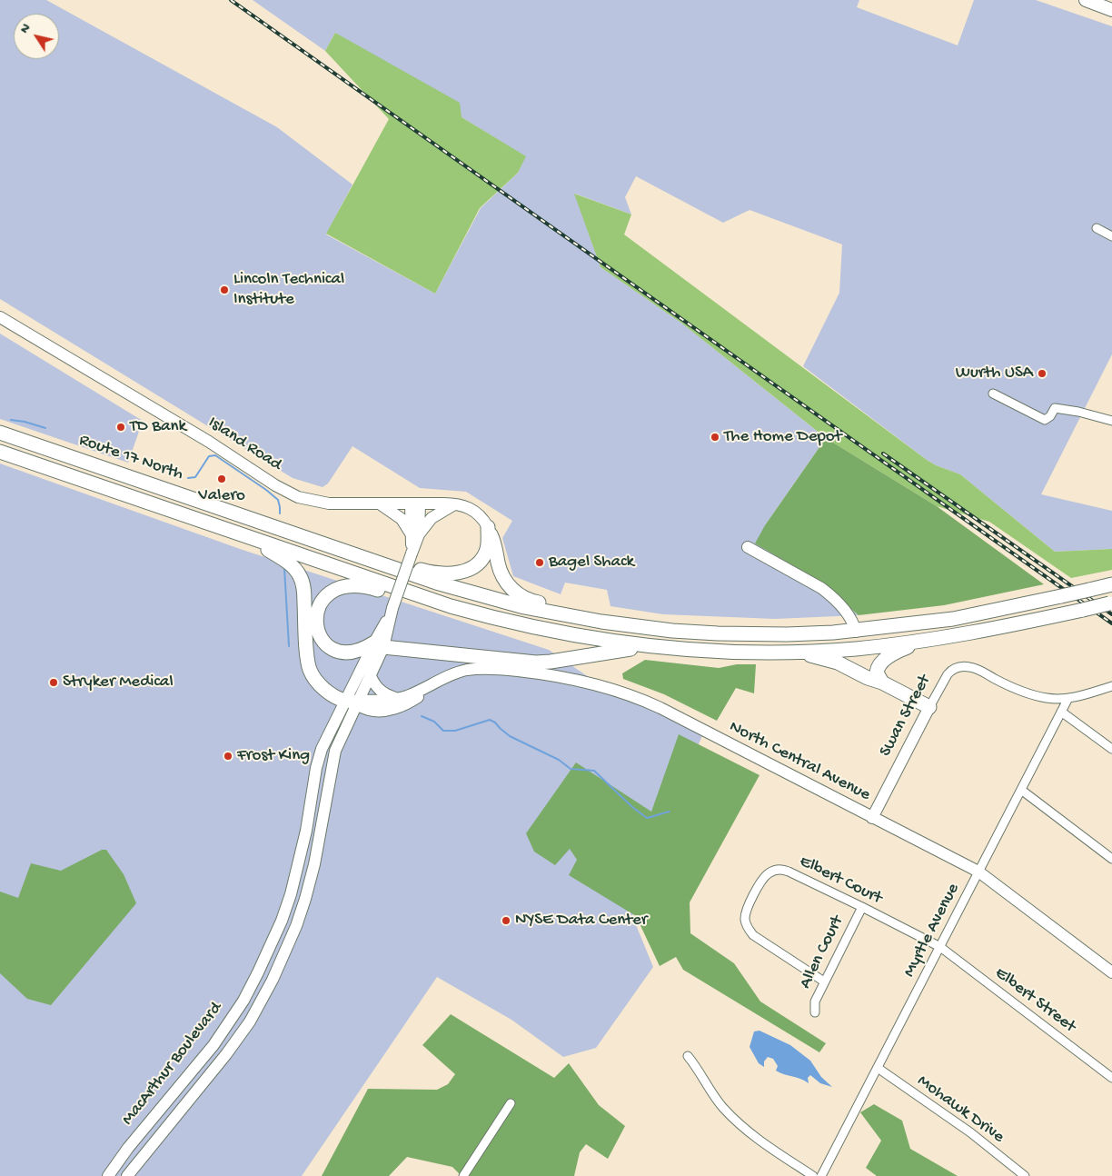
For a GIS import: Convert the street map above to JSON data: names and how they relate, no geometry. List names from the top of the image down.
{
  "streets": {
    "highway": ["Route 17 North"],
    "main road": [
      "Island Road",
      "Swan Street",
      "North Central Avenue",
      "MacArthur Boulevard"
    ],
    "street": [
      "Elbert Court",
      "Myrtle Avenue",
      "Allen Court",
      "Elbert Street",
      "Mohawk Drive"
    ]
  },
  "crossings": [
    ["Island Road", "MacArthur Boulevard"],
    ["Swan Street", "North Central Avenue"],
    ["Swan Street", "Myrtle Avenue"],
    ["North Central Avenue", "Myrtle Avenue"],
    ["North Central Avenue", "MacArthur Boulevard"],
    ["Elbert Court", "Myrtle Avenue"],
    ["Elbert Court", "Allen Court"],
    ["Elbert Court", "Elbert Street"],
    ["Myrtle Avenue", "Elbert Street"],
    ["Myrtle Avenue", "Mohawk Drive"]
  ],
  "places": [
    "Lincoln Technical Institute",
    "Wurth USA",
    "TD Bank",
    "The Home Depot",
    "Valero",
    "Bagel Shack",
    "Stryker Medical",
    "Frost King",
    "NYSE Data Center"
  ],
  "north": "top left"
}
